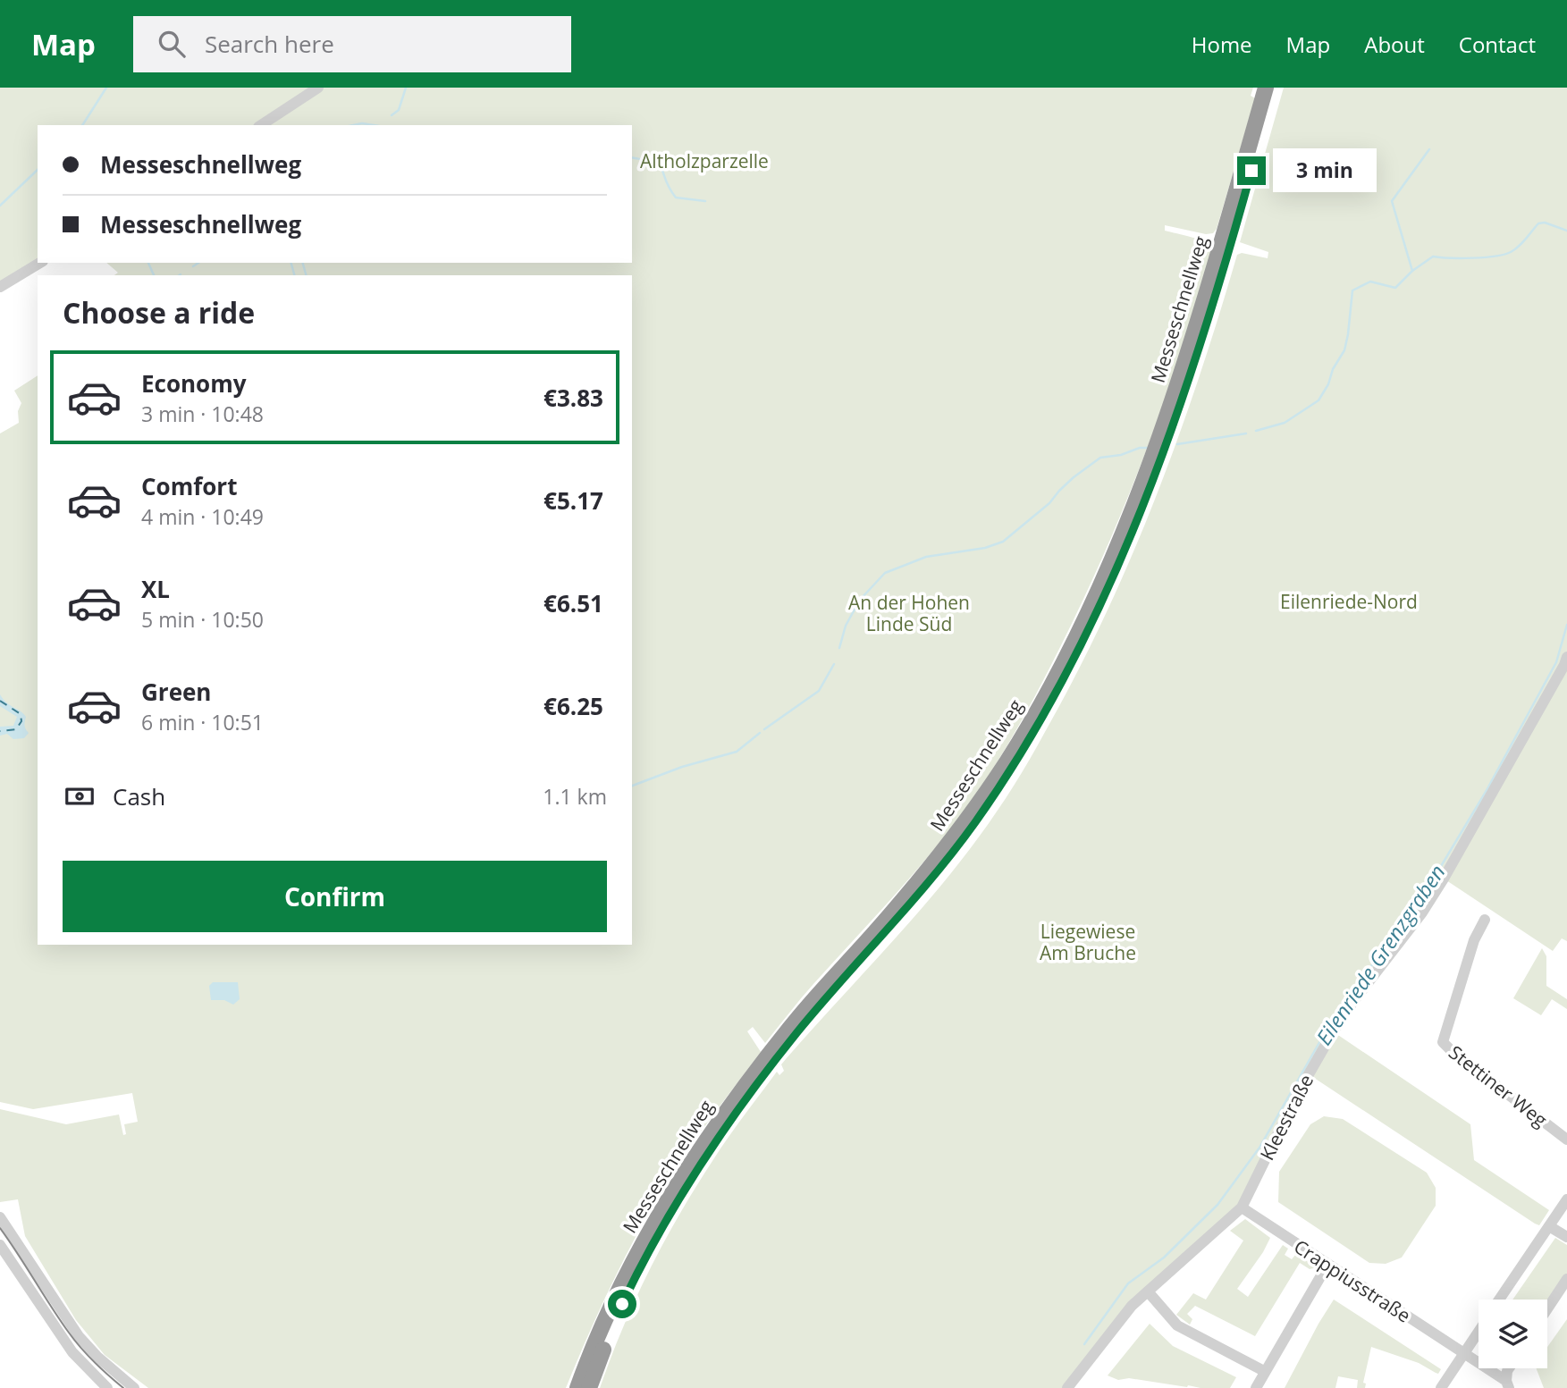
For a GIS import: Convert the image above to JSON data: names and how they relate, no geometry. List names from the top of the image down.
{
  "streets": {
    "highway": ["Messeschnellweg"],
    "street": ["Stettiner Weg", "Kleestraße", "Crappiusstraße"]
  },
  "crossings": [
    ["Kleestraße", "Crappiusstraße"]
  ],
  "water": ["Eilenriede Grenzgraben"],
  "parks": [
    "Altholzparzelle",
    "Eilenriede-Nord",
    "An der Hohen Linde Süd",
    "Liegewiese Am Bruche"
  ],
  "page": {
    "header": "Map",
    "search": "Search here",
    "nav": [
      "Home",
      "Map",
      "About",
      "Contact"
    ],
    "banner": ["Messeschnellweg", "Messeschnellweg"],
    "bubble": "3 min",
    "heading": "Choose a ride",
    "list": [
      {
        "name": "Economy",
        "note": "3 min · 10:48",
        "value": "€3.83"
      },
      {
        "name": "Comfort",
        "note": "4 min · 10:49",
        "value": "€5.17"
      },
      {
        "name": "XL",
        "note": "5 min · 10:50",
        "value": "€6.51"
      },
      {
        "name": "Green",
        "note": "6 min · 10:51",
        "value": "€6.25"
      }
    ],
    "pay": ["Cash", "1.1 km"],
    "buttons": "Confirm"
  }
}
